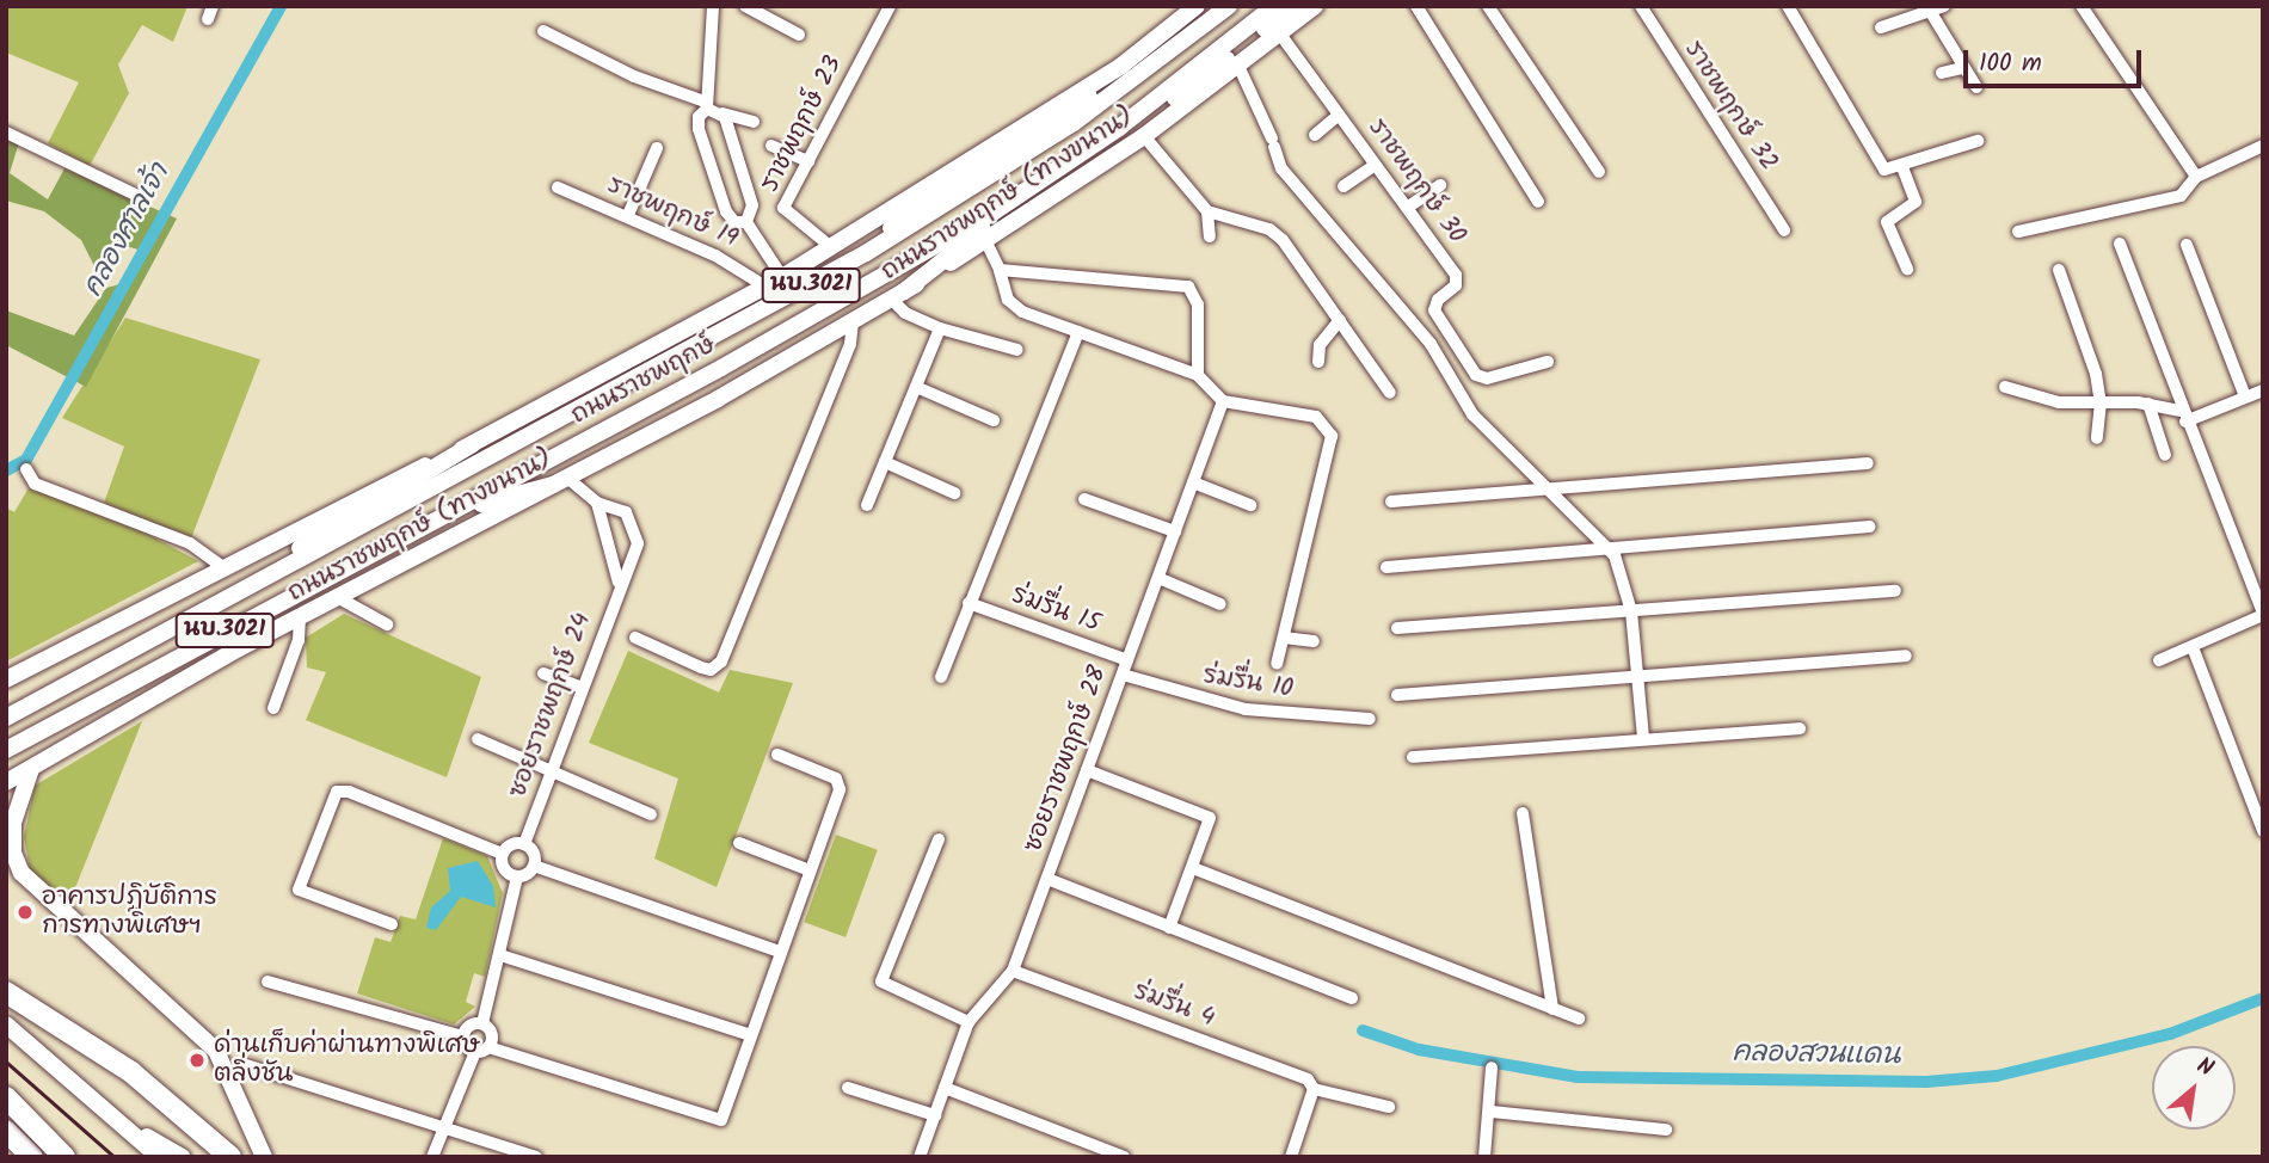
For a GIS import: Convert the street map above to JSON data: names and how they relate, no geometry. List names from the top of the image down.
{
  "streets": {
    "main road": ["ถนนราชพฤกษ์ (ทางขนาน)", "นบ.3021", "ถนนราชพฤกษ์"],
    "street": [
      "ราชพฤกษ์ 32",
      "ราชพฤกษ์ 23",
      "ราชพฤกษ์ 30",
      "ราชพฤกษ์ 19",
      "ร่มรื่น 15",
      "ร่มรื่น 10",
      "ซอยราชพฤกษ์ 24",
      "ซอยราชพฤกษ์ 28",
      "ร่มรื่น 4"
    ]
  },
  "crossings": [
    ["ราชพฤกษ์ 23", "ถนนราชพฤกษ์ (ทางขนาน)"],
    ["ราชพฤกษ์ 30", "ถนนราชพฤกษ์ (ทางขนาน)"],
    ["ถนนราชพฤกษ์ (ทางขนาน)", "ราชพฤกษ์ 19"],
    ["ถนนราชพฤกษ์ (ทางขนาน)", "ซอยราชพฤกษ์ 24"],
    ["ร่มรื่น 15", "ซอยราชพฤกษ์ 28"],
    ["ร่มรื่น 10", "ซอยราชพฤกษ์ 28"],
    ["ซอยราชพฤกษ์ 28", "ร่มรื่น 4"]
  ],
  "water": ["คลองศาลเจ้า", "คลองสวนแดน"],
  "places": ["อาคารปฏิบัติการ การทางพิเศษฯ", "ด่านเก็บค่าผ่านทางพิเศษ ตลิ่งชัน"],
  "scale_bar": "100 m",
  "north": "top right"
}
